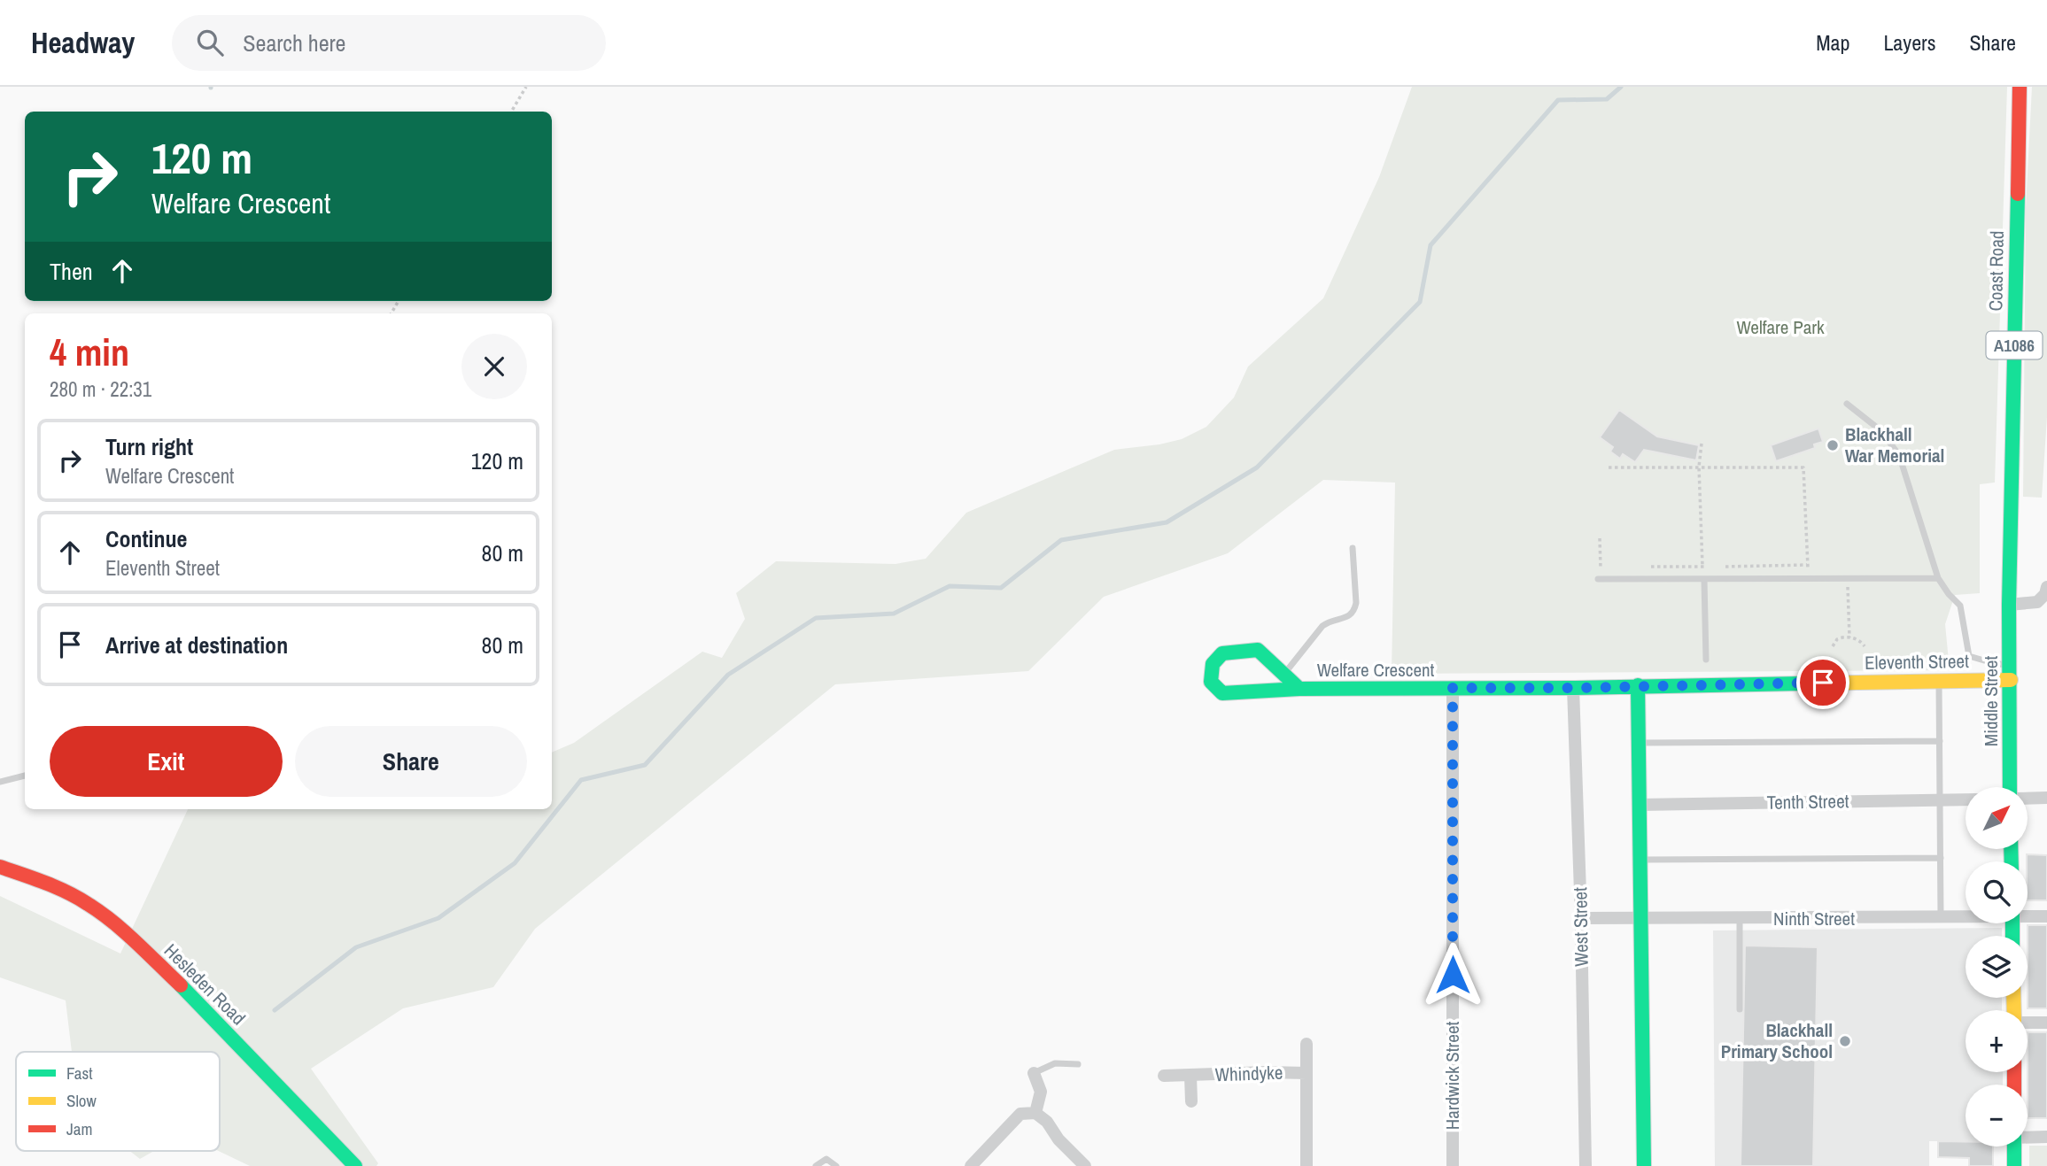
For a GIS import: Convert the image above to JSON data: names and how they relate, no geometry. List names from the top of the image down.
{
  "streets": {
    "street": [
      "Coast Road",
      "A1086",
      "Eleventh Street",
      "Welfare Crescent",
      "Middle Street",
      "Tenth Street",
      "Ninth Street",
      "West Street",
      "Hesleden Road",
      "Whindyke",
      "Hardwick Street"
    ]
  },
  "crossings": [
    ["Coast Road", "Middle Street"],
    ["Eleventh Street", "Welfare Crescent"],
    ["Eleventh Street", "Middle Street"],
    ["Welfare Crescent", "West Street"],
    ["Welfare Crescent", "Hardwick Street"],
    ["Ninth Street", "West Street"]
  ],
  "parks": ["Welfare Park"],
  "places": ["Blackhall War Memorial", "Blackhall Primary School"],
  "legend": ["Fast", "Slow", "Jam"],
  "north": "top right",
  "page": {
    "header": "Headway",
    "search": "Search here",
    "nav": ["Map", "Layers", "Share"],
    "turn": ["120 m", "Welfare Crescent"],
    "then": "Then",
    "heading": ["4 min", "280 m · 22:31"],
    "list": [
      {
        "name": "Turn right",
        "note": "Welfare Crescent",
        "value": "120 m"
      },
      {
        "name": "Continue",
        "note": "Eleventh Street",
        "value": "80 m"
      },
      {
        "name": "Arrive at destination",
        "value": "80 m"
      }
    ],
    "buttons": ["Exit", "Share"],
    "map_buttons": ["+", "−"]
  }
}
